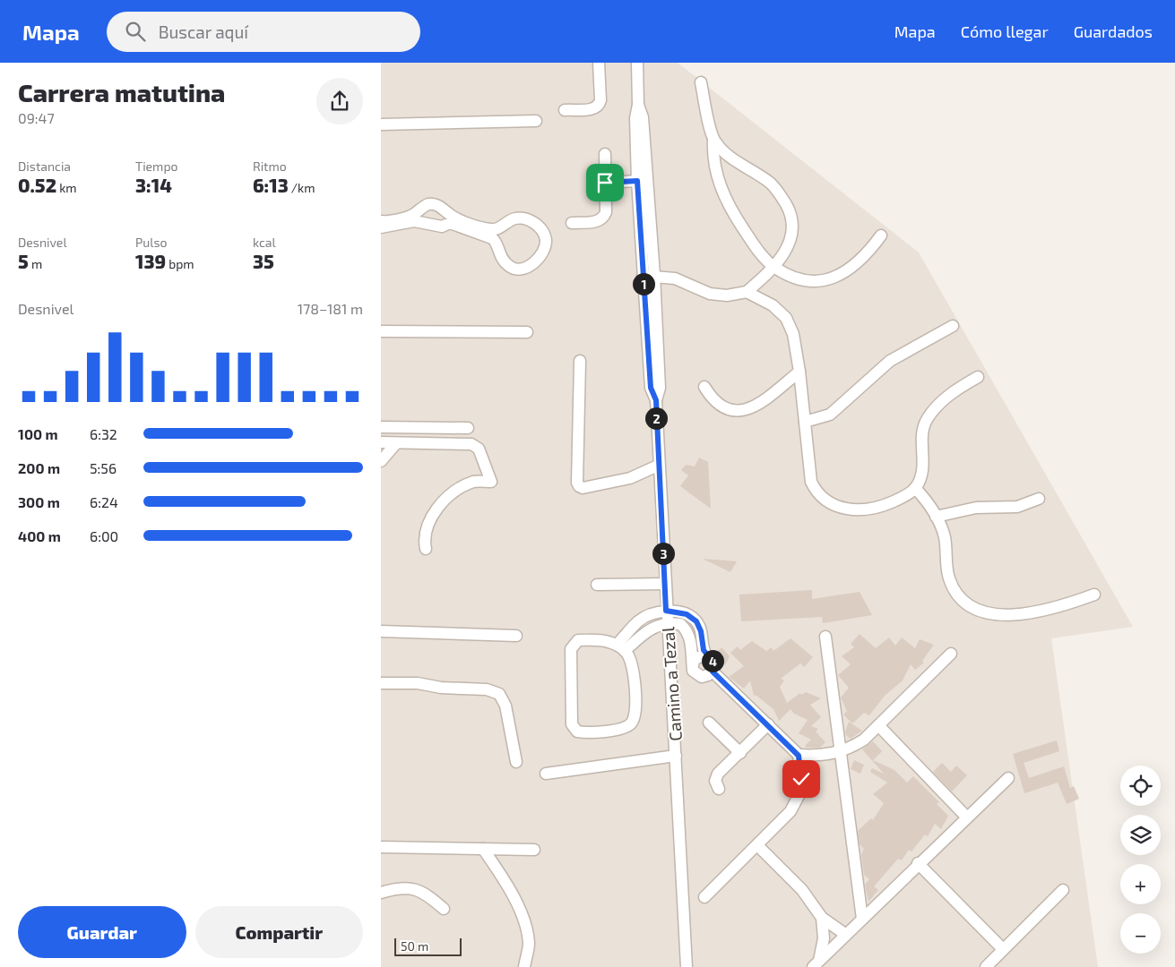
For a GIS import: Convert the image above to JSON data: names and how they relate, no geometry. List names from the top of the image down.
{
  "streets": {
    "street": ["Camino a Tezal"]
  },
  "scale_bar": "50 m",
  "page": {
    "header": "Mapa",
    "search": "Buscar aquí",
    "nav": ["Mapa", "Cómo llegar", "Guardados"],
    "heading": ["Carrera matutina", "09:47"],
    "stats": [
      ["Distancia", "0.52 km"],
      ["Tiempo", "3:14"],
      ["Ritmo", "6:13 /km"],
      ["Desnivel", "5 m"],
      ["Pulso", "139 bpm"],
      ["kcal", "35"]
    ],
    "pins": [
      "1",
      "2",
      "3",
      "4"
    ],
    "chart": ["Desnivel", "178–181 m"],
    "list": [
      {
        "name": "100 m",
        "note": "6:32"
      },
      {
        "name": "200 m",
        "note": "5:56"
      },
      {
        "name": "300 m",
        "note": "6:24"
      },
      {
        "name": "400 m",
        "note": "6:00"
      }
    ],
    "map_buttons": ["+", "−"],
    "buttons": ["Guardar", "Compartir"],
    "scale": "50 m"
  }
}
